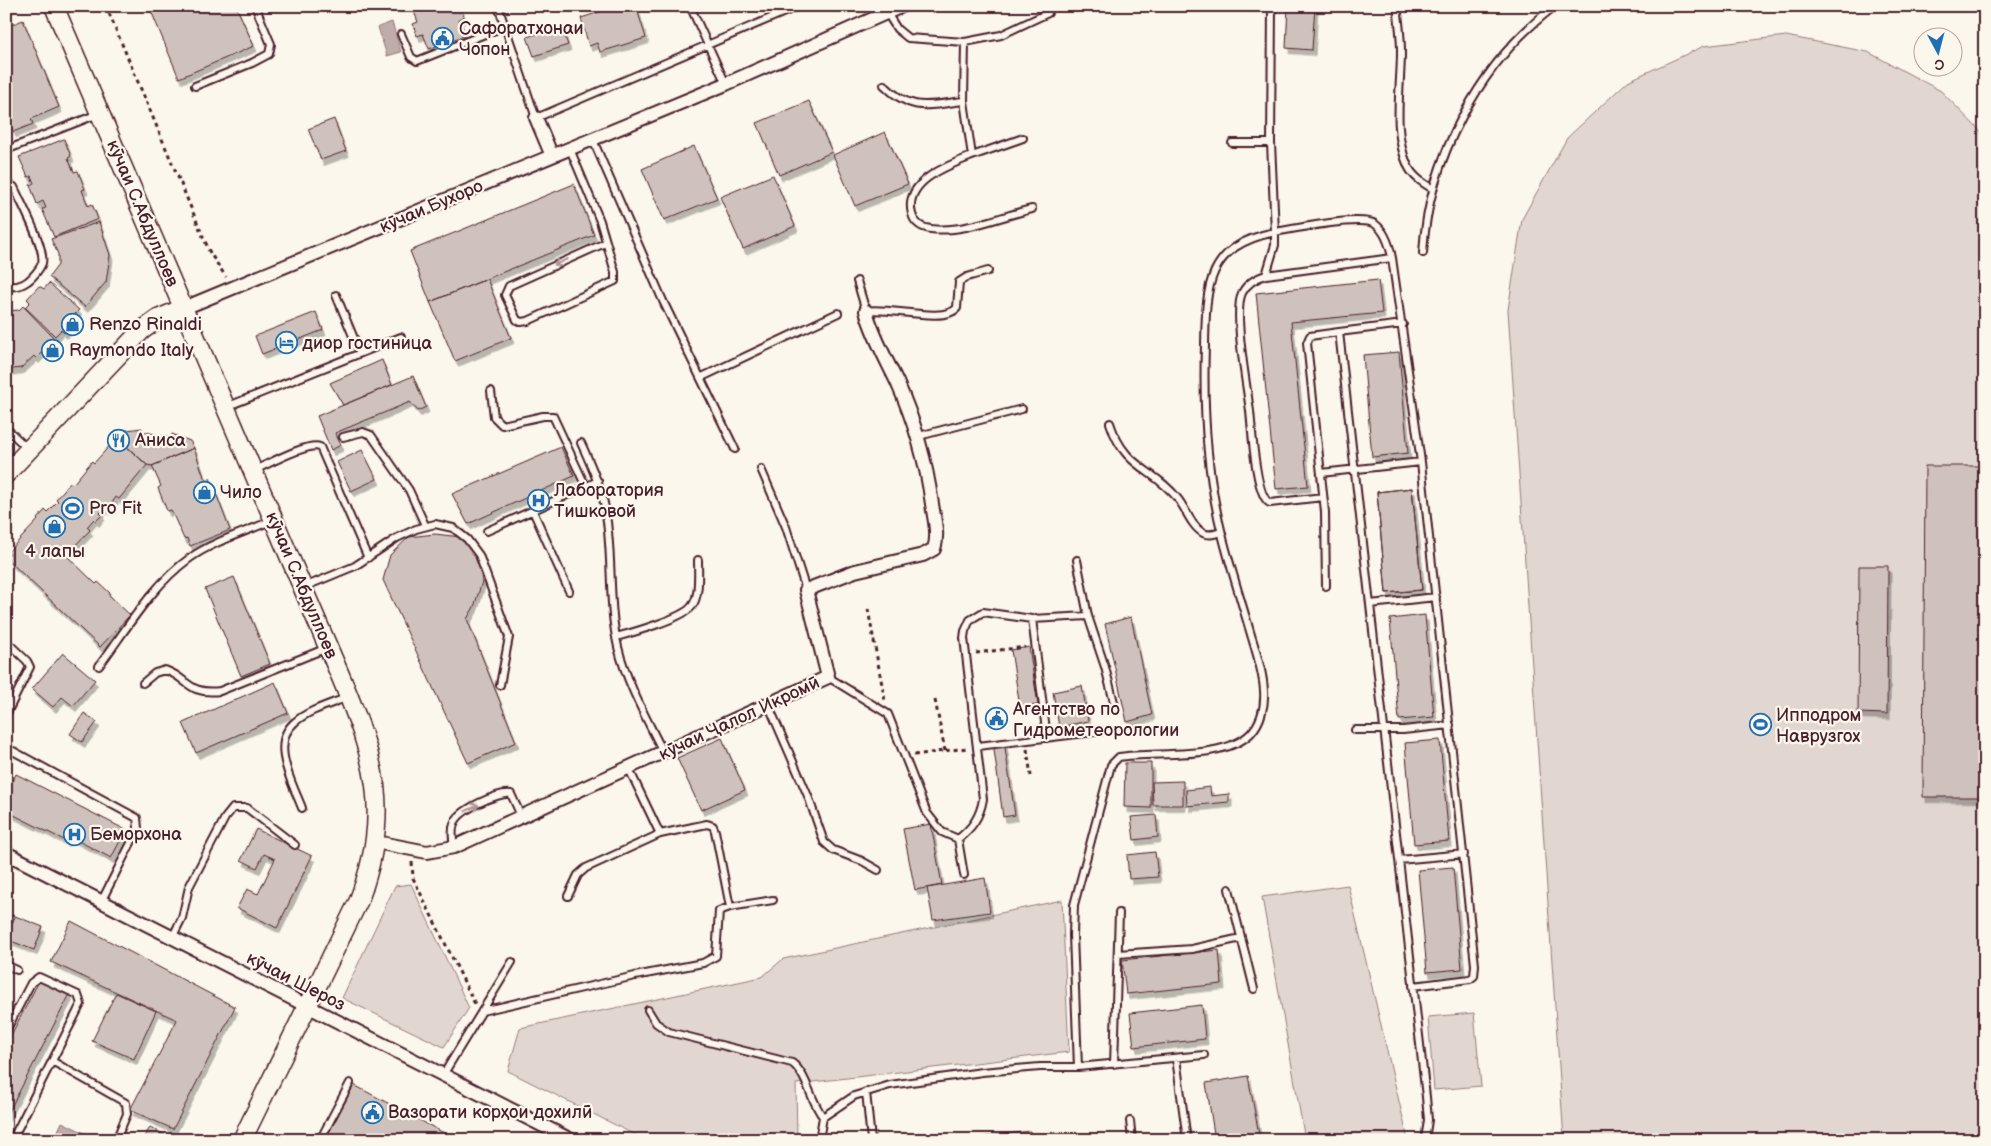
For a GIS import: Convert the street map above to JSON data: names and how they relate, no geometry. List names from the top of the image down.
{
  "streets": {
    "street": [
      "кӯчаи Бухоро",
      "кӯчаи С.Абдуллоев",
      "кӯчаи Ҷалол Икромӣ",
      "кӯчаи Шероз"
    ]
  },
  "crossings": [
    ["кӯчаи Бухоро", "кӯчаи С.Абдуллоев"],
    ["кӯчаи С.Абдуллоев", "кӯчаи Ҷалол Икромӣ"],
    ["кӯчаи С.Абдуллоев", "кӯчаи Шероз"]
  ],
  "places": {
    "public building": ["Сафоратхонаи Чопон", "Агентство по Гидрометеорологии", "Вазорати корҳои дохилӣ"],
    "shop": [
      "Renzo Rinaldi",
      "Raymondo Italy",
      "Чило",
      "4 лапы"
    ],
    "hotel": ["диор гостиница"],
    "restaurant": ["Аниса"],
    "hospital": ["Лаборатория Тишковой", "Беморхона"],
    "sports": ["Pro Fit", "Ипподром Наврузгох"]
  },
  "north": "bottom"
}
